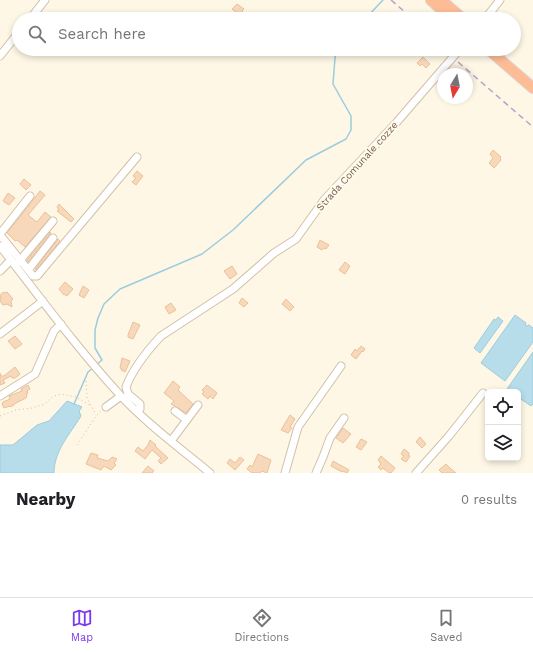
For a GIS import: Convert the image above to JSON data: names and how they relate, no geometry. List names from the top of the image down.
{
  "streets": {
    "street": ["Strada Comunale cozze"]
  },
  "north": "bottom",
  "page": {
    "search": "Search here",
    "heading": ["Nearby", "0 results"],
    "nav": ["Map", "Directions", "Saved"]
  }
}
